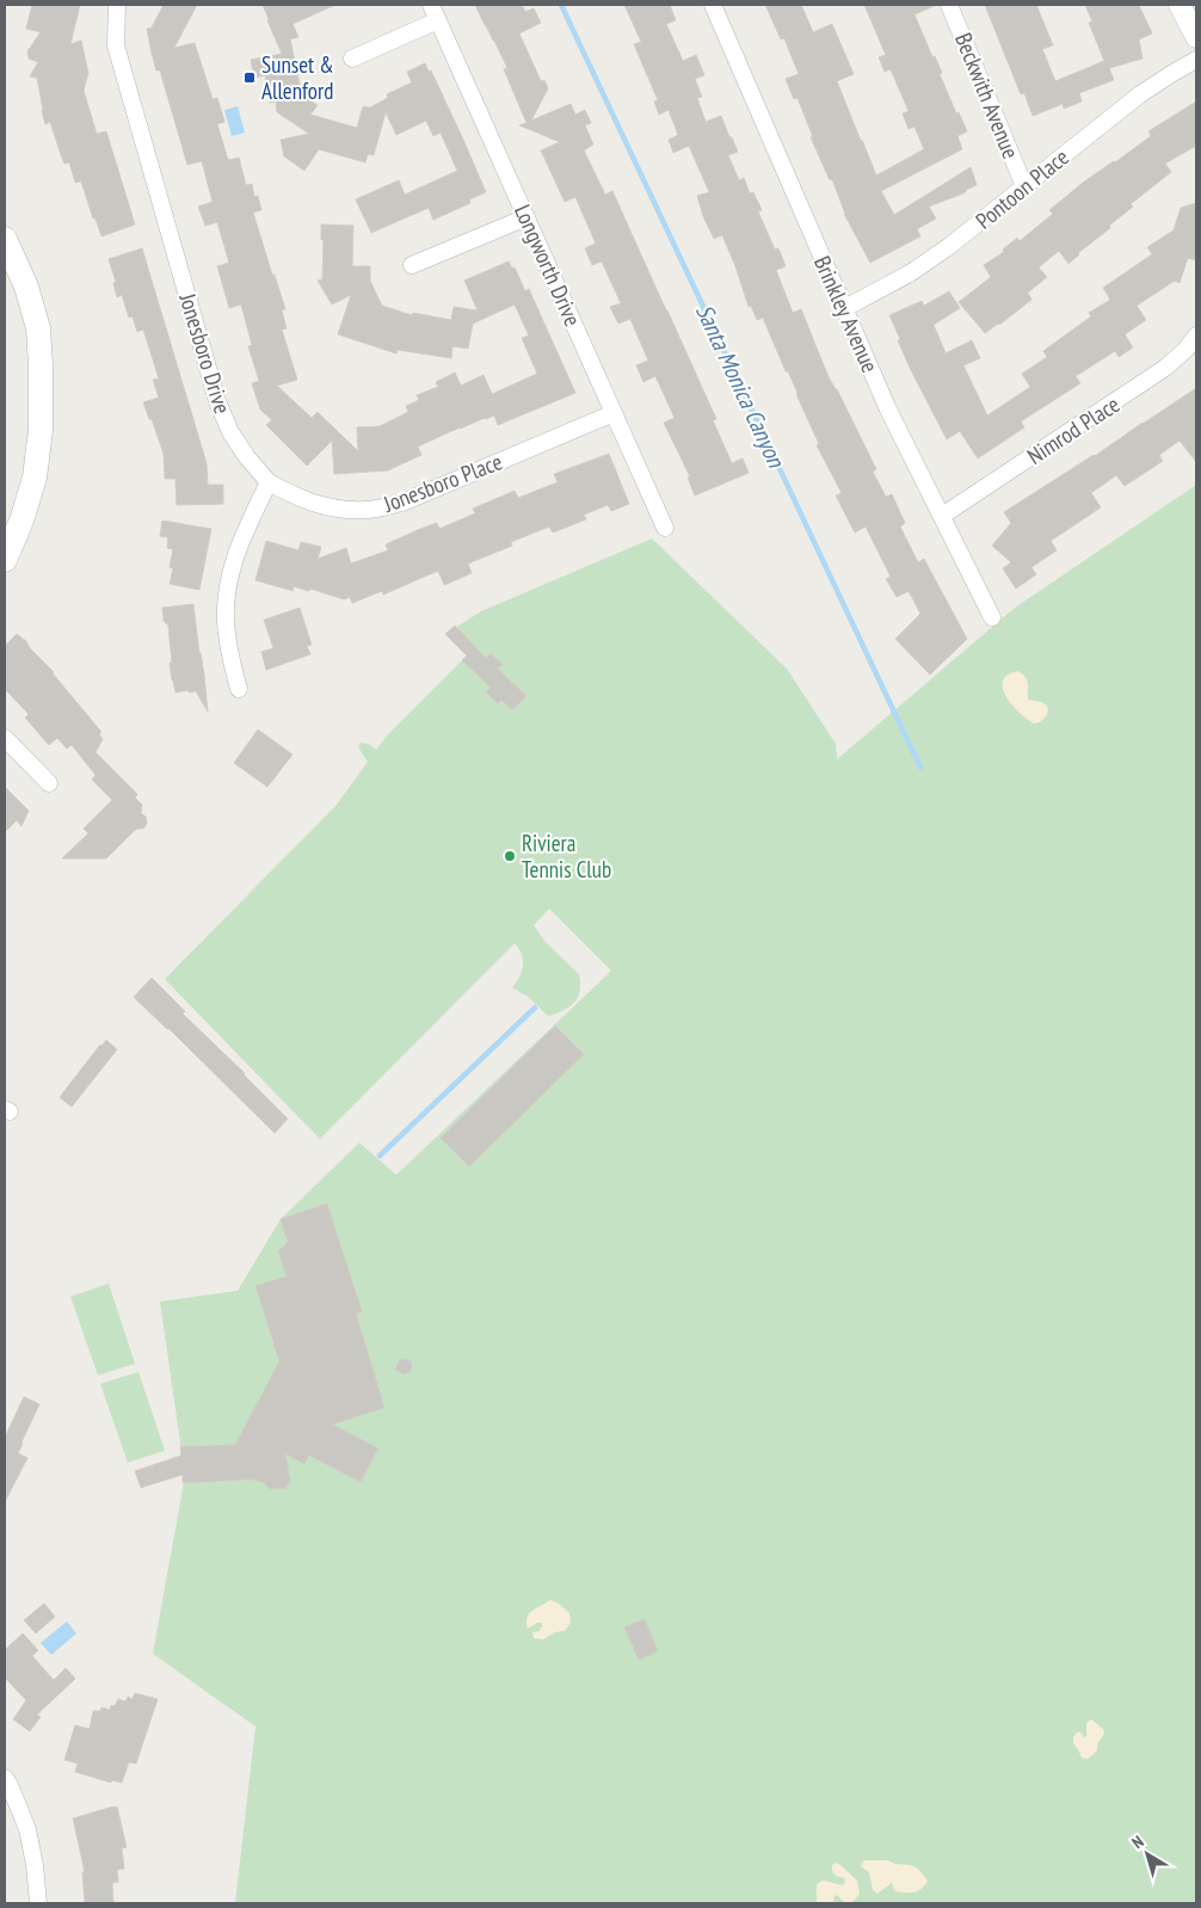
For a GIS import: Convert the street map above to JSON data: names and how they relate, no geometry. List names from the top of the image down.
{
  "streets": {
    "street": [
      "Beckwith Avenue",
      "Pontoon Place",
      "Longworth Drive",
      "Brinkley Avenue",
      "Jonesboro Drive",
      "Nimrod Place",
      "Jonesboro Place"
    ]
  },
  "crossings": [
    ["Beckwith Avenue", "Pontoon Place"],
    ["Pontoon Place", "Brinkley Avenue"],
    ["Longworth Drive", "Jonesboro Place"],
    ["Brinkley Avenue", "Nimrod Place"],
    ["Jonesboro Drive", "Jonesboro Place"]
  ],
  "water": ["Santa Monica Canyon"],
  "places": {
    "transit": ["Sunset & Allenford"],
    "other": ["Riviera Tennis Club"]
  },
  "north": "top left"
}
